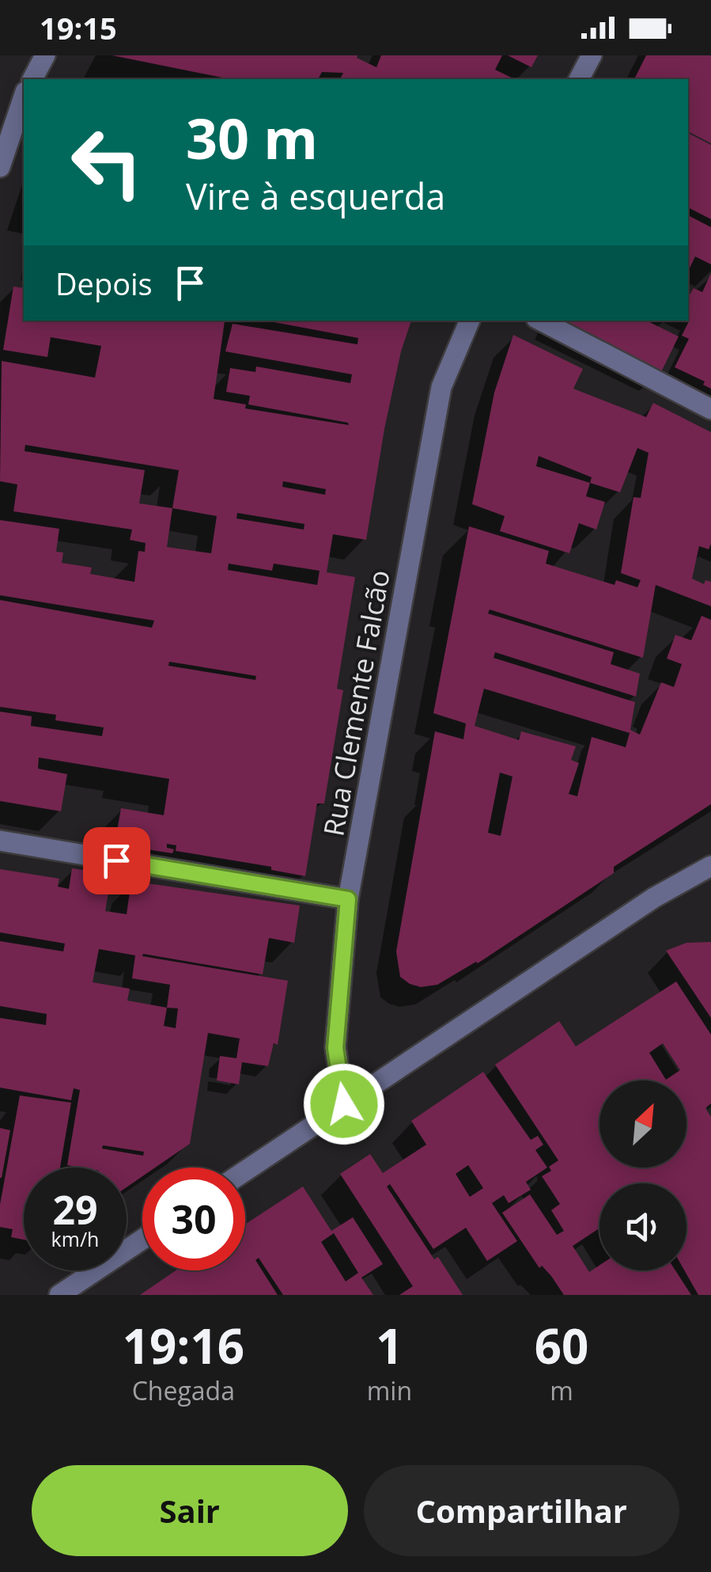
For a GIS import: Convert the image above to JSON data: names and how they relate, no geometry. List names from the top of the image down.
{
  "streets": {
    "street": ["Rua Clemente Falcão"]
  },
  "north": "top right",
  "page": {
    "status": "19:15",
    "turn": ["30 m", "Vire à esquerda"],
    "then": "Depois",
    "speed": "29 km/h",
    "limit": "30",
    "eta": [
      "19:16",
      "Chegada",
      "1",
      "min",
      "60",
      "m"
    ],
    "buttons": ["Sair", "Compartilhar"]
  }
}
